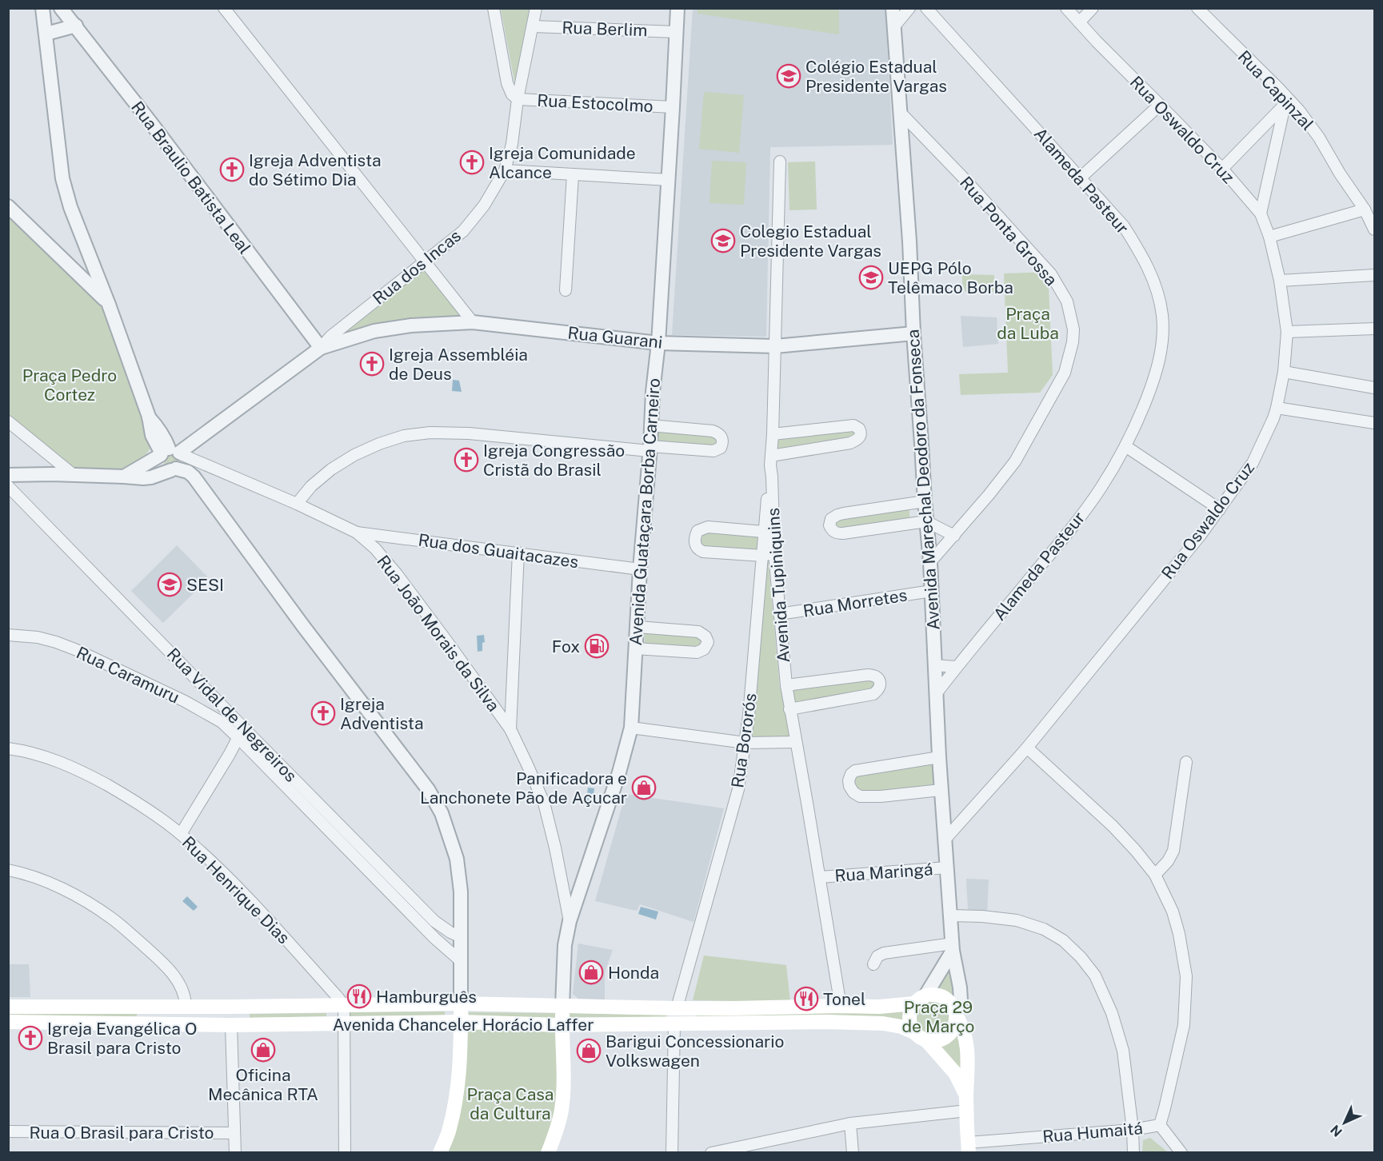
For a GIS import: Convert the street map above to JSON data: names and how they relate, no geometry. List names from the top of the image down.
{
  "streets": {
    "main road": ["Avenida Marechal Deodoro da Fonseca", "Avenida Chanceler Horácio Laffer"],
    "street": [
      "Rua Berlim",
      "Rua Capinzal",
      "Rua Estocolmo",
      "Rua Oswaldo Cruz",
      "Rua Braulio Batista Leal",
      "Alameda Pasteur",
      "Rua Ponta Grossa",
      "Rua dos Incas",
      "Rua Guarani",
      "Avenida Guataçara Borba Carneiro",
      "Rua dos Guaitacazes",
      "Avenida Tupiniquins",
      "Rua Morretes",
      "Rua João Morais da Silva",
      "Rua Caramuru",
      "Rua Vidal de Negreiros",
      "Rua Bororós",
      "Rua Maringá",
      "Rua Henrique Dias",
      "Rua O Brasil para Cristo",
      "Rua Humaitá"
    ]
  },
  "crossings": [
    ["Rua Berlim", "Rua dos Incas"],
    ["Rua Berlim", "Avenida Guataçara Borba Carneiro"],
    ["Rua Estocolmo", "Rua dos Incas"],
    ["Rua Estocolmo", "Avenida Guataçara Borba Carneiro"],
    ["Rua Oswaldo Cruz", "Avenida Marechal Deodoro da Fonseca"],
    ["Rua Braulio Batista Leal", "Rua dos Incas"],
    ["Rua Braulio Batista Leal", "Rua Guarani"],
    ["Alameda Pasteur", "Avenida Marechal Deodoro da Fonseca"],
    ["Rua Ponta Grossa", "Avenida Marechal Deodoro da Fonseca"],
    ["Rua dos Incas", "Rua Guarani"],
    ["Rua dos Incas", "Rua João Morais da Silva"],
    ["Rua Guarani", "Avenida Marechal Deodoro da Fonseca"],
    ["Rua Guarani", "Avenida Guataçara Borba Carneiro"],
    ["Rua Guarani", "Avenida Tupiniquins"],
    ["Avenida Marechal Deodoro da Fonseca", "Rua Morretes"],
    ["Avenida Marechal Deodoro da Fonseca", "Rua Maringá"],
    ["Avenida Marechal Deodoro da Fonseca", "Avenida Chanceler Horácio Laffer"],
    ["Avenida Marechal Deodoro da Fonseca", "Rua Humaitá"],
    ["Avenida Guataçara Borba Carneiro", "Rua dos Guaitacazes"],
    ["Avenida Guataçara Borba Carneiro", "Rua João Morais da Silva"],
    ["Avenida Guataçara Borba Carneiro", "Avenida Chanceler Horácio Laffer"],
    ["Rua dos Guaitacazes", "Rua João Morais da Silva"],
    ["Avenida Tupiniquins", "Rua Morretes"],
    ["Avenida Tupiniquins", "Rua Bororós"],
    ["Avenida Tupiniquins", "Rua Maringá"],
    ["Avenida Tupiniquins", "Avenida Chanceler Horácio Laffer"],
    ["Rua Caramuru", "Rua Vidal de Negreiros"],
    ["Rua Bororós", "Avenida Chanceler Horácio Laffer"],
    ["Rua Henrique Dias", "Avenida Chanceler Horácio Laffer"]
  ],
  "parks": [
    "Praça da Luba",
    "Praça Pedro Cortez",
    "Praça 29 de Março",
    "Praça Casa da Cultura"
  ],
  "places": {
    "school or university": [
      "Colégio Estadual Presidente Vargas",
      "Colegio Estadual Presidente Vargas",
      "UEPG Pólo Telêmaco Borba",
      "SESI"
    ],
    "church": [
      "Igreja Comunidade Alcance",
      "Igreja Adventista do Sétimo Dia",
      "Igreja Assembléia de Deus",
      "Igreja Congressão Cristã do Brasil",
      "Igreja Adventista",
      "Igreja Evangélica O Brasil para Cristo"
    ],
    "fuel station": ["Fox"],
    "shop": [
      "Panificadora e Lanchonete Pão de Açucar",
      "Honda",
      "Oficina Mecânica RTA",
      "Barigui Concessionario Volkswagen"
    ],
    "restaurant": ["Hamburguês", "Tonel"]
  },
  "north": "bottom left"
}
